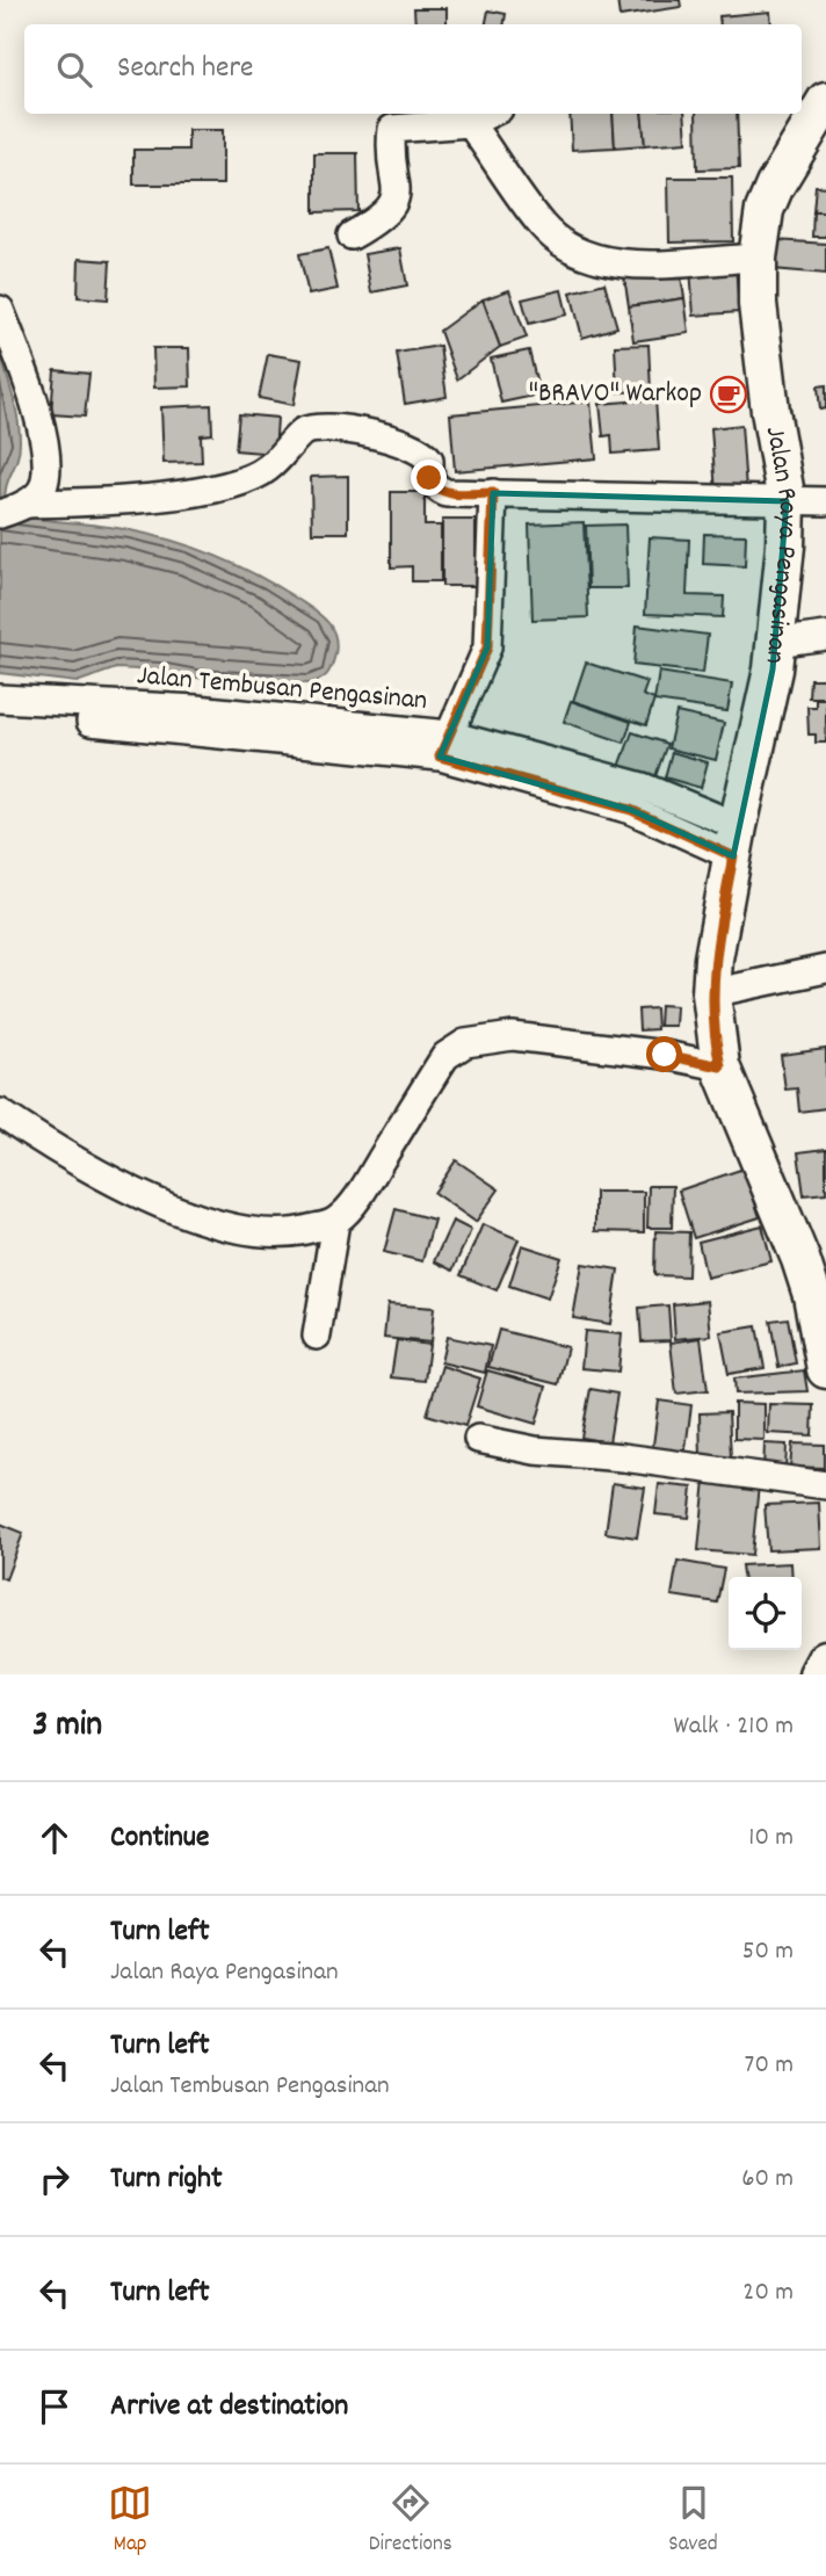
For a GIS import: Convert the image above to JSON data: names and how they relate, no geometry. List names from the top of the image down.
{
  "streets": {
    "main road": ["Jalan Raya Pengasinan"],
    "street": ["Jalan Tembusan Pengasinan"]
  },
  "crossings": [
    ["Jalan Raya Pengasinan", "Jalan Tembusan Pengasinan"]
  ],
  "places": {
    "cafe": ["\"BRAVO\" Warkop"]
  },
  "page": {
    "search": "Search here",
    "heading": ["3 min", "Walk · 210 m"],
    "list": [
      ["Continue", "10 m"],
      ["Turn left", "Jalan Raya Pengasinan", "50 m"],
      ["Turn left", "Jalan Tembusan Pengasinan", "70 m"],
      ["Turn right", "60 m"],
      ["Turn left", "20 m"],
      "Arrive at destination"
    ],
    "nav": ["Map", "Directions", "Saved"]
  }
}
